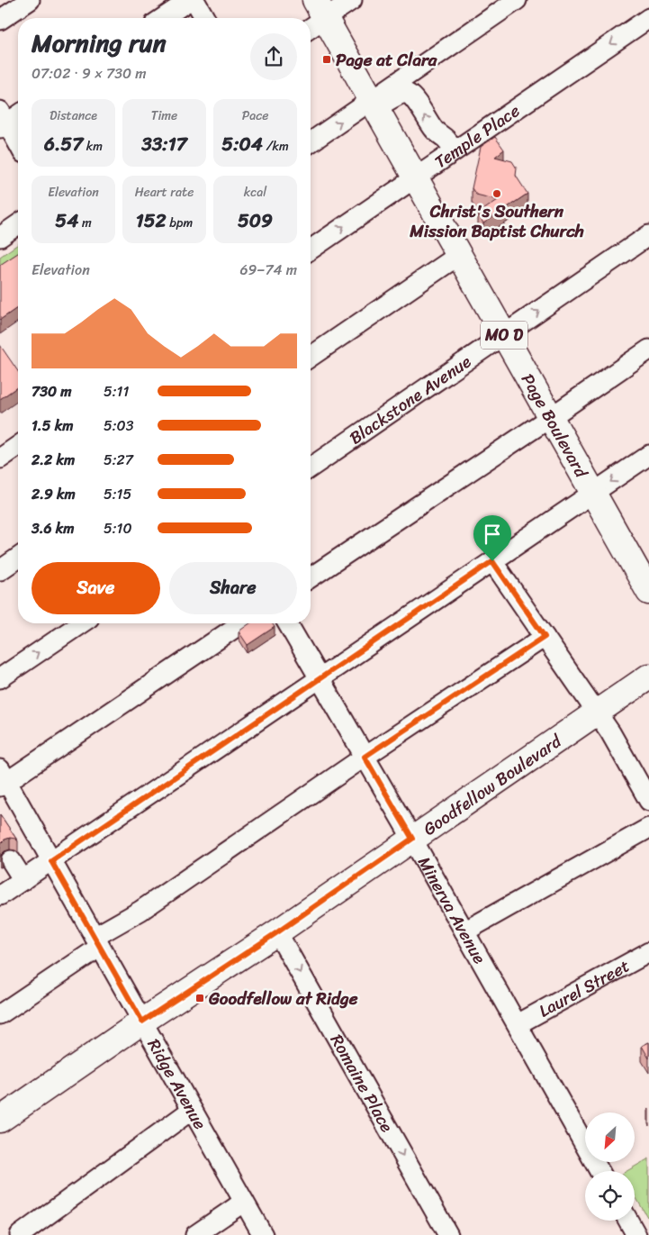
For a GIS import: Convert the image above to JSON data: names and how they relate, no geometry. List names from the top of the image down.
{
  "streets": {
    "main road": ["MO D", "Page Boulevard", "Goodfellow Boulevard"],
    "street": [
      "Temple Place",
      "Blackstone Avenue",
      "Minerva Avenue",
      "Laurel Street",
      "Romaine Place",
      "Ridge Avenue"
    ]
  },
  "crossings": [
    ["Temple Place", "Page Boulevard"],
    ["Blackstone Avenue", "Page Boulevard"],
    ["Goodfellow Boulevard", "Minerva Avenue"],
    ["Goodfellow Boulevard", "Romaine Place"],
    ["Goodfellow Boulevard", "Ridge Avenue"],
    ["Minerva Avenue", "Laurel Street"]
  ],
  "one_way": ["Romaine Place"],
  "places": {
    "transit": ["Page at Clara", "Goodfellow at Ridge"],
    "other": ["Christ's Southern Mission Baptist Church"]
  },
  "north": "bottom left",
  "page": {
    "heading": ["Morning run", "07:02 · 9 × 730 m"],
    "stats": [
      ["Distance", "6.57 km"],
      ["Time", "33:17"],
      ["Pace", "5:04 /km"],
      ["Elevation", "54 m"],
      ["Heart rate", "152 bpm"],
      ["kcal", "509"]
    ],
    "chart": ["Elevation", "69–74 m"],
    "list": [
      {
        "name": "730 m",
        "note": "5:11"
      },
      {
        "name": "1.5 km",
        "note": "5:03"
      },
      {
        "name": "2.2 km",
        "note": "5:27"
      },
      {
        "name": "2.9 km",
        "note": "5:15"
      },
      {
        "name": "3.6 km",
        "note": "5:10"
      }
    ],
    "buttons": ["Save", "Share"]
  }
}
